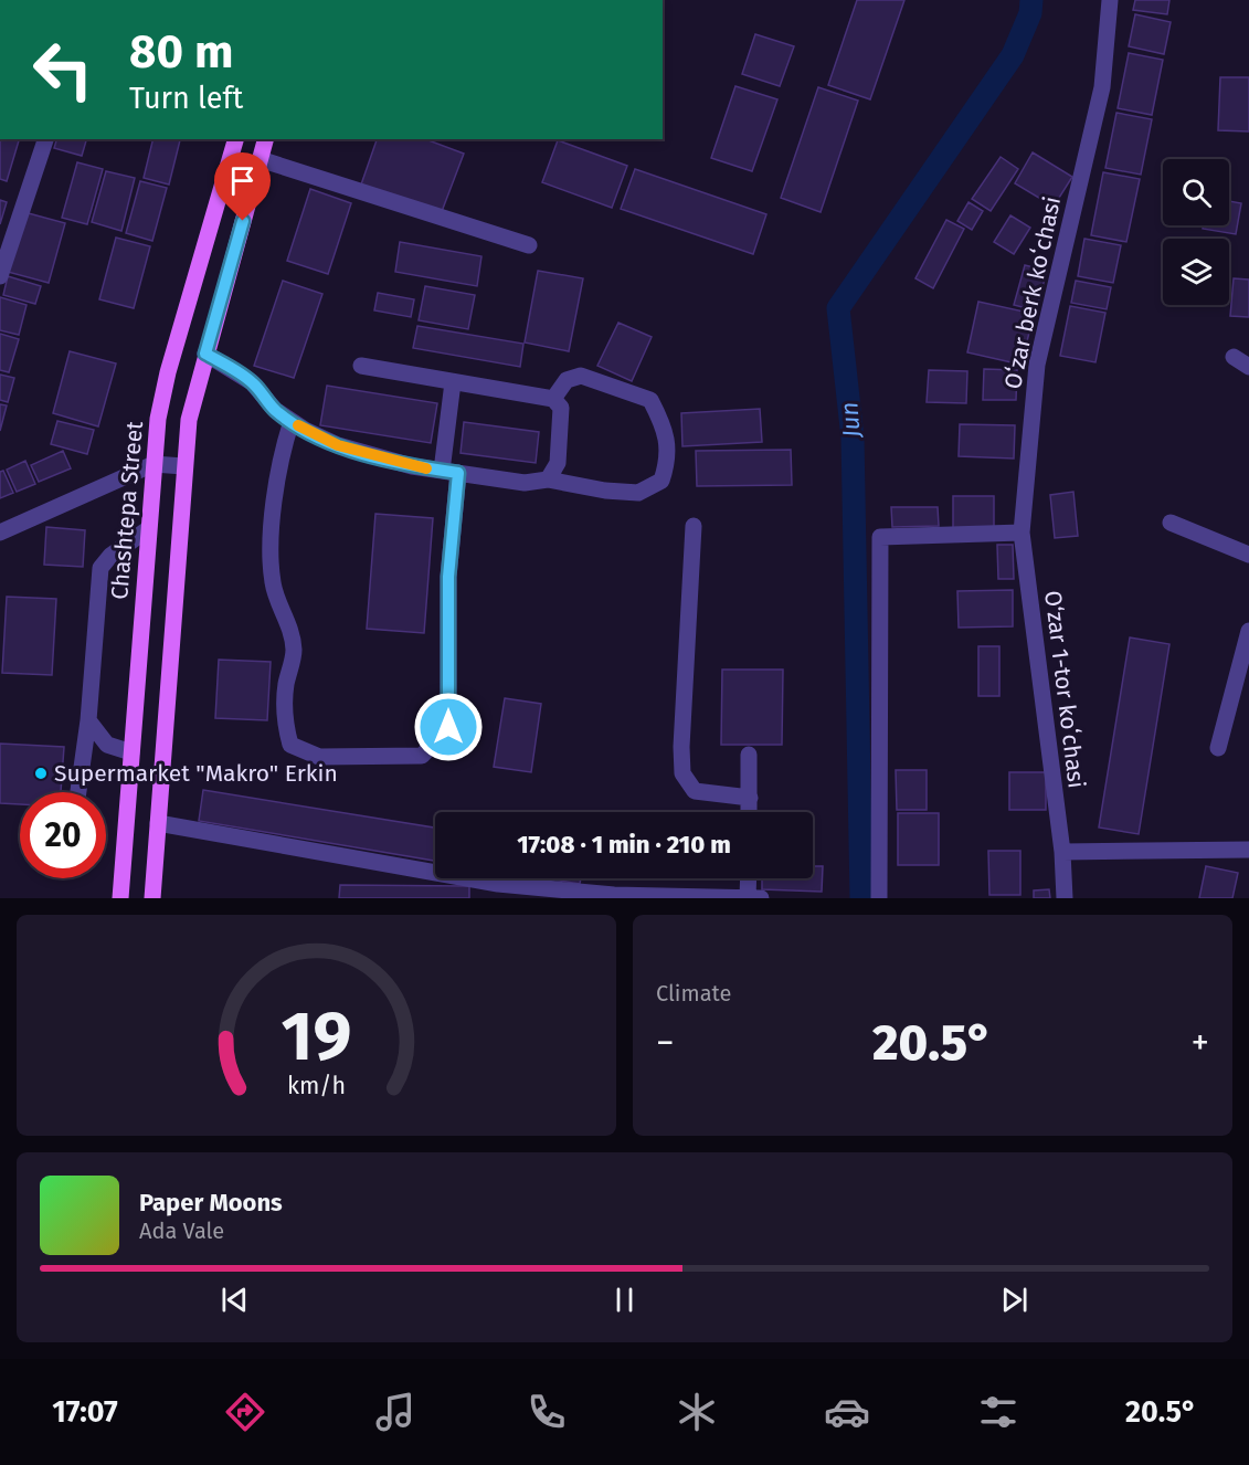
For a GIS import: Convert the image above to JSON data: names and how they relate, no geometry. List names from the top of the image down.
{
  "streets": {
    "main road": ["Chashtepa Street"],
    "street": ["Oʻzar berk koʻchasi", "O‘zar 1-tor koʻchasi"]
  },
  "crossings": [
    ["Oʻzar berk koʻchasi", "O‘zar 1-tor koʻchasi"]
  ],
  "water": ["Jun"],
  "places": ["Supermarket \"Makro\" Erkin"],
  "page": {
    "turn": ["80 m", "Turn left"],
    "limit": "20",
    "trip": "17:08 · 1 min · 210 m",
    "tile": "Climate",
    "heat": ["−", "20.5°", "+"],
    "song": ["Paper Moons", "Ada Vale"],
    "tabs": ["17:07", "20.5°"],
    "gauge": ["19", "km/h"]
  }
}
